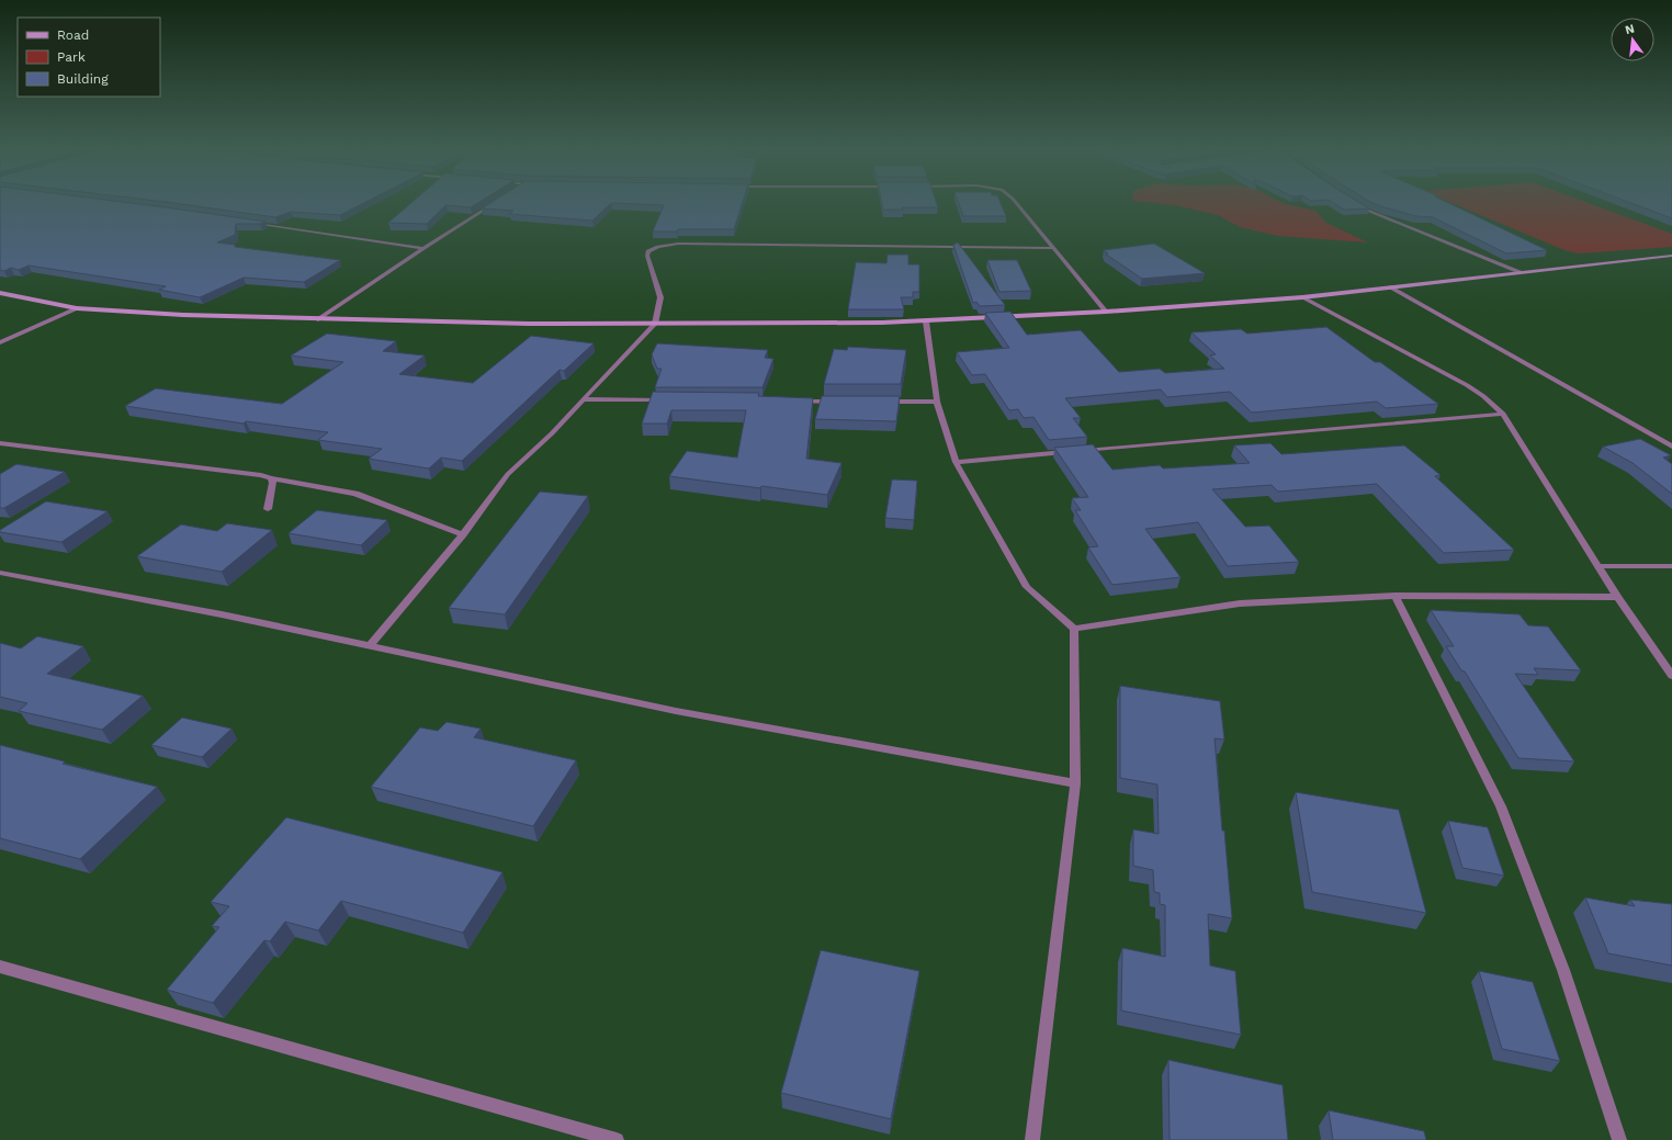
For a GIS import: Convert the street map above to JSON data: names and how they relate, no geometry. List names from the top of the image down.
{
  "legend": ["Road", "Park", "Building"],
  "north": "top"
}
